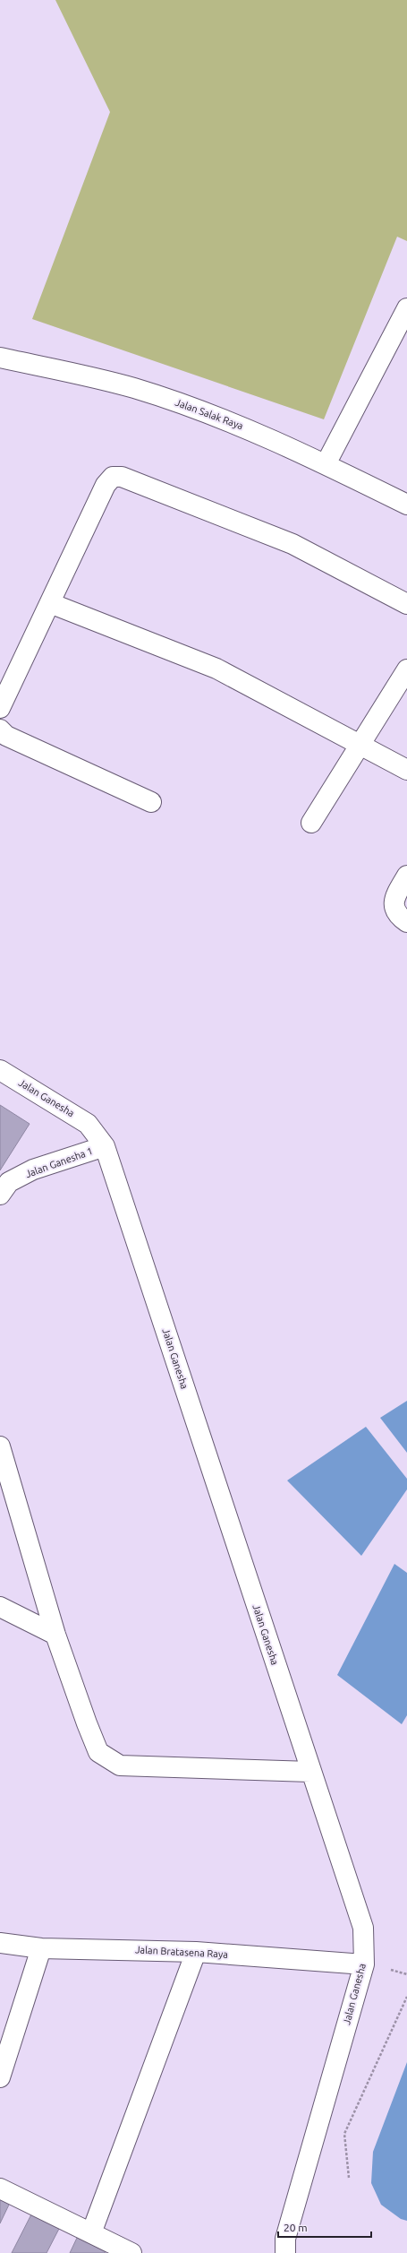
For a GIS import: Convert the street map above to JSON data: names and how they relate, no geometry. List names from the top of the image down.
{
  "streets": {
    "street": [
      "Jalan Salak Raya",
      "Jalan Ganesha",
      "Jalan Ganesha 1",
      "Jalan Bratasena Raya"
    ]
  },
  "crossings": [
    ["Jalan Ganesha", "Jalan Ganesha 1"],
    ["Jalan Ganesha", "Jalan Bratasena Raya"]
  ],
  "scale_bar": "20 m"
}
